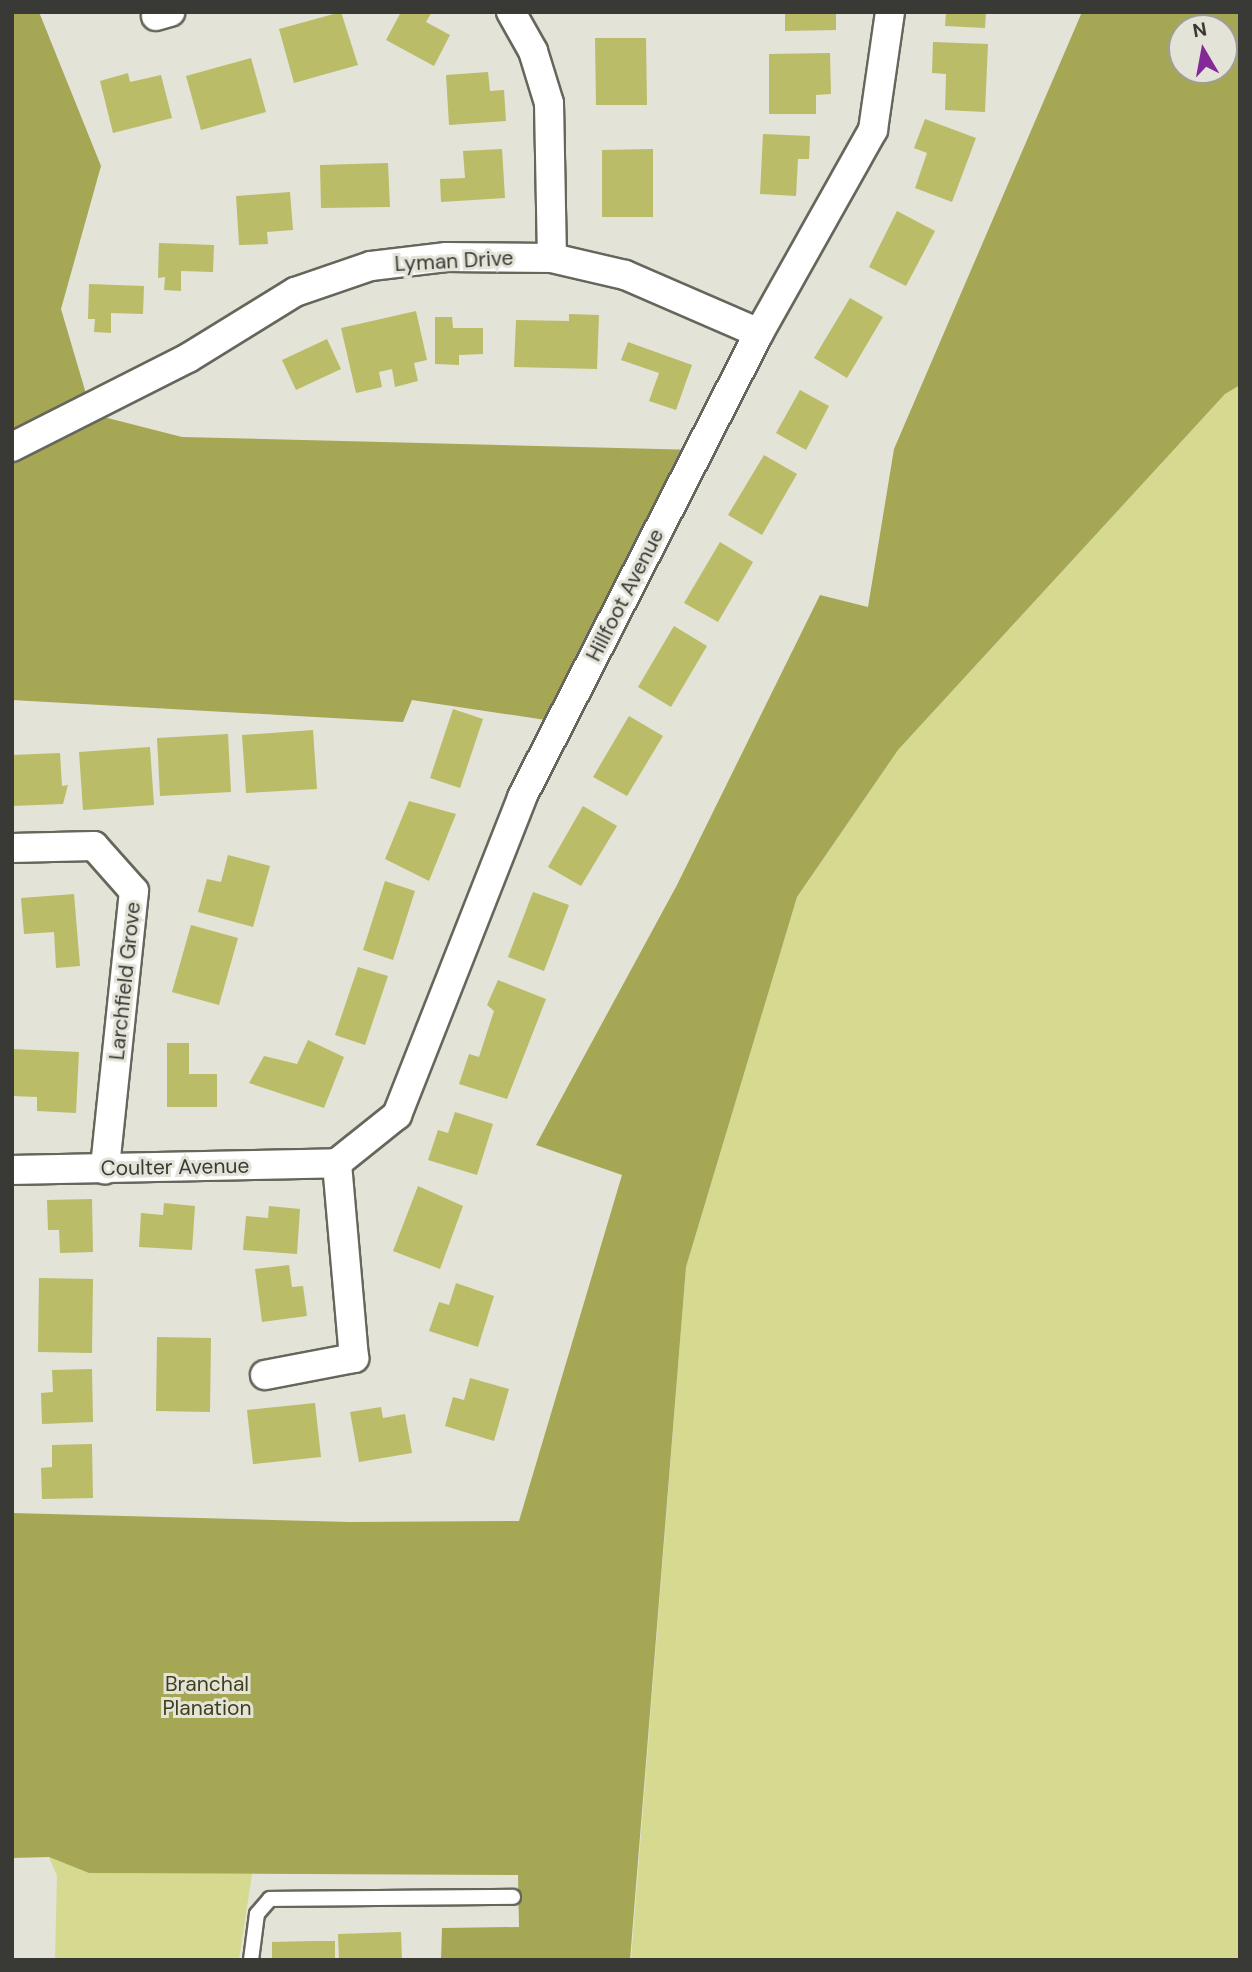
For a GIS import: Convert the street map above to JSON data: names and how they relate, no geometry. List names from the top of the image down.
{
  "streets": {
    "street": [
      "Lyman Drive",
      "Hillfoot Avenue",
      "Larchfield Grove",
      "Coulter Avenue"
    ]
  },
  "crossings": [
    ["Lyman Drive", "Hillfoot Avenue"],
    ["Hillfoot Avenue", "Coulter Avenue"],
    ["Larchfield Grove", "Coulter Avenue"]
  ],
  "parks": ["Branchal Planation"],
  "north": "top"
}
